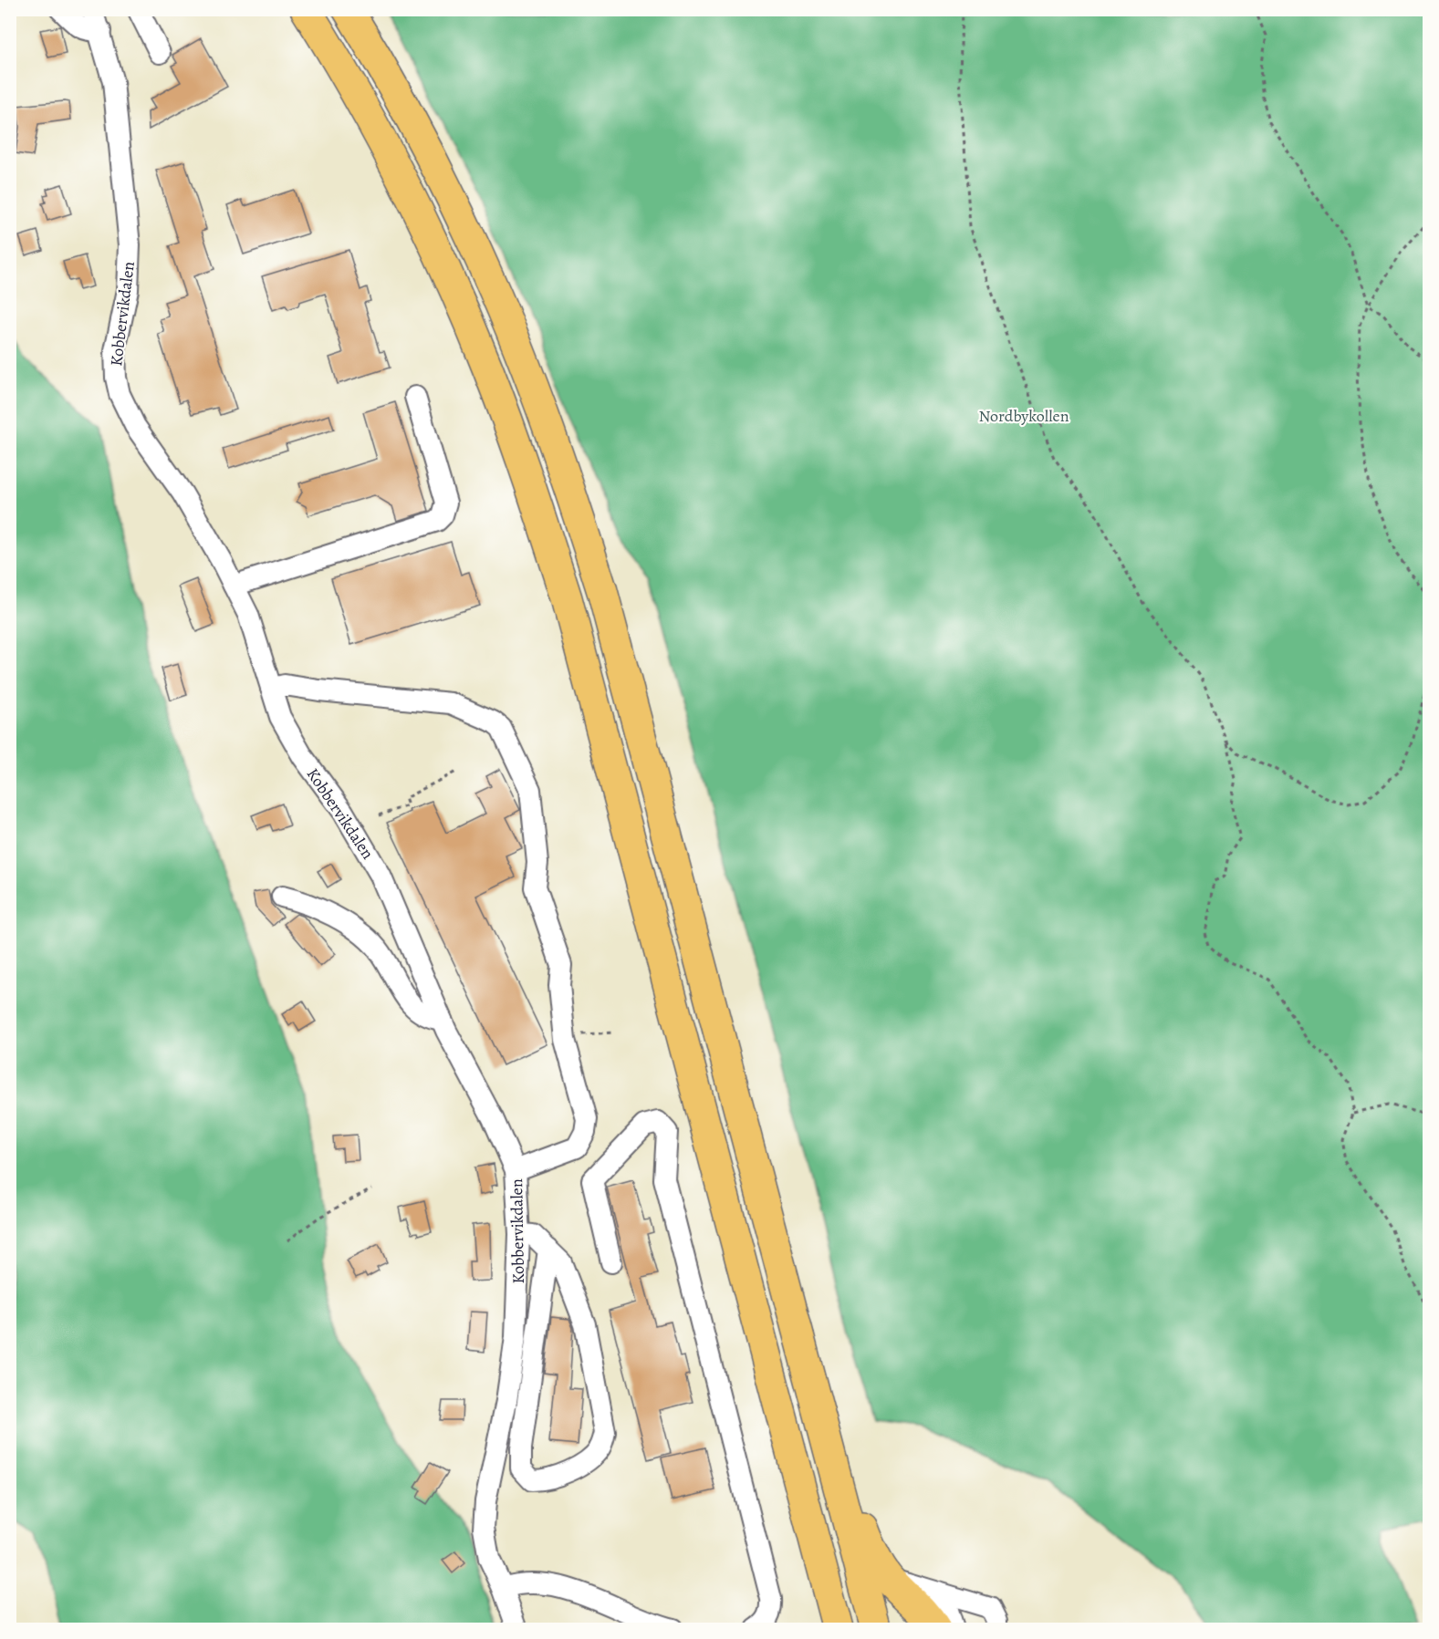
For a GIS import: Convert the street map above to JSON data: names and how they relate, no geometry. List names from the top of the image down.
{
  "streets": {
    "street": ["Kobbervikdalen"]
  },
  "parks": ["Nordbykollen"]
}
